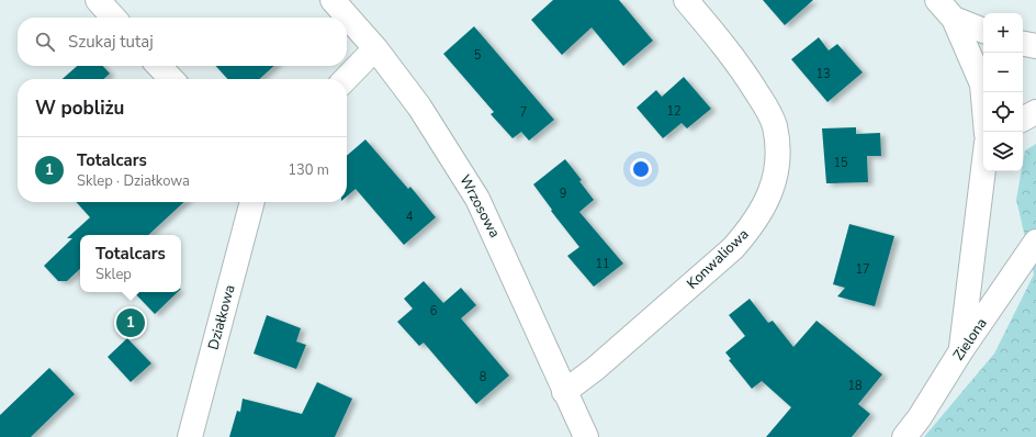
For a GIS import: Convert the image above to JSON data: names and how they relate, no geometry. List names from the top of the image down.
{
  "streets": {
    "street": [
      "Wrzosowa",
      "Konwaliowa",
      "Działkowa",
      "Zielona"
    ]
  },
  "crossings": [
    ["Wrzosowa", "Konwaliowa"]
  ],
  "house_numbers": [
    "5",
    "13",
    "12",
    "7",
    "15",
    "9",
    "4",
    "11",
    "17",
    "6",
    "8",
    "18"
  ],
  "page": {
    "map_buttons": ["+", "−"],
    "search": "Szukaj tutaj",
    "heading": "W pobliżu",
    "list": [
      {
        "mark": "1",
        "name": "Totalcars",
        "note": "Sklep · Działkowa",
        "value": "130 m"
      }
    ],
    "popup": ["Totalcars", "Sklep"],
    "pins": "1"
  }
}
